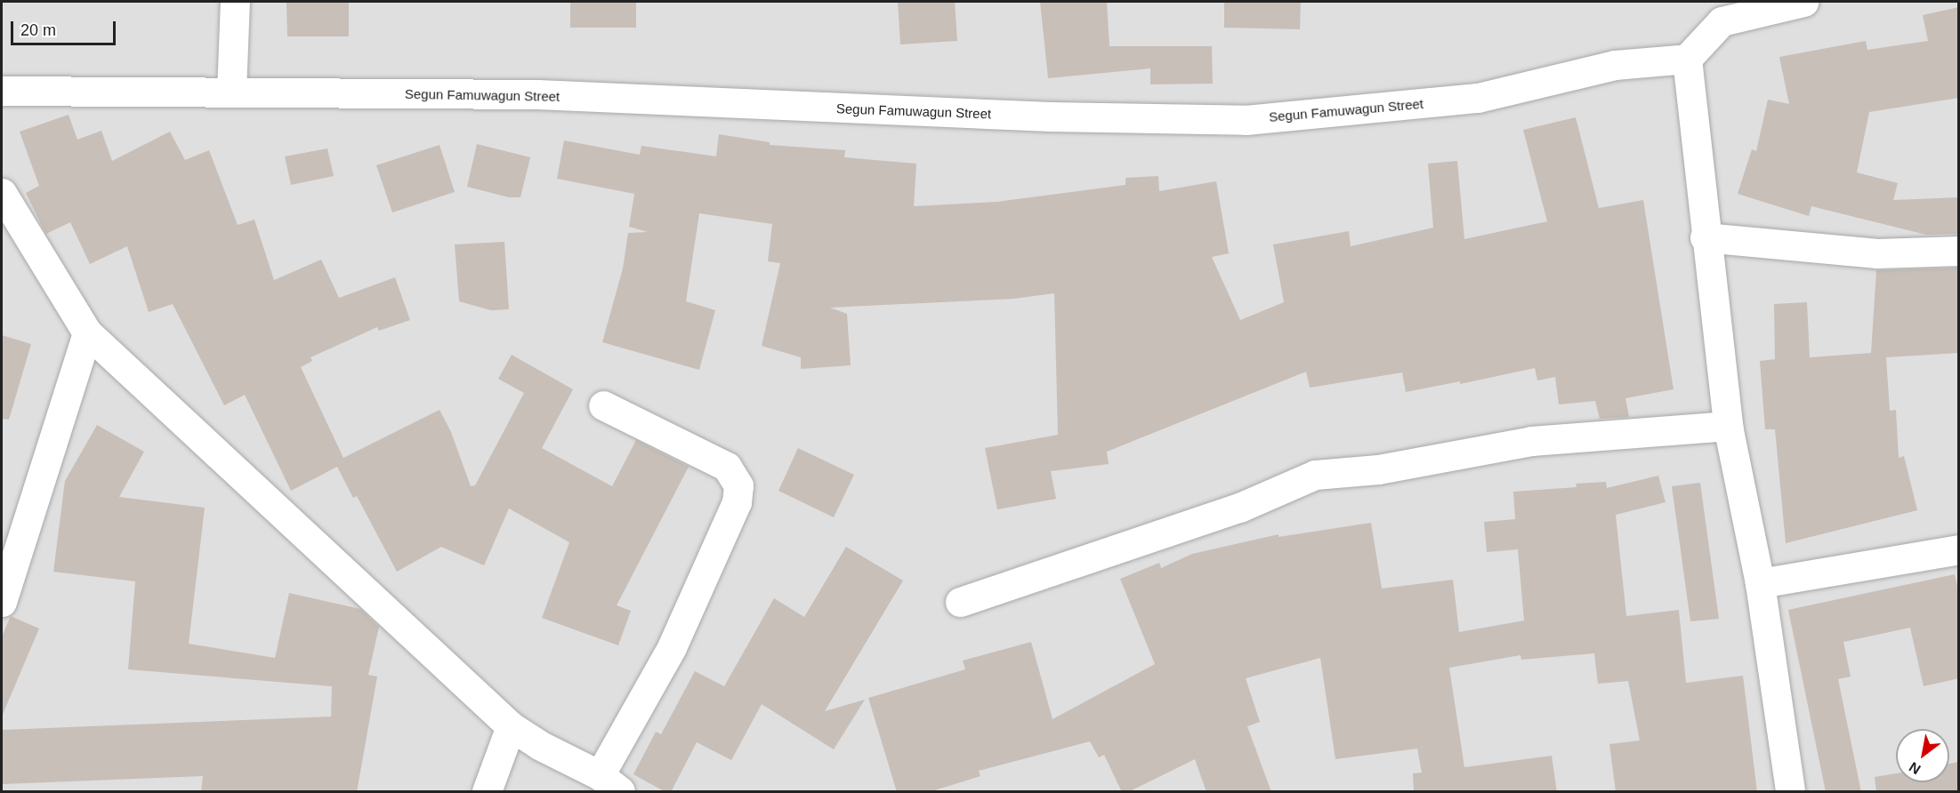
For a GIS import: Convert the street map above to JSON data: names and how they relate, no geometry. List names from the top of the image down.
{
  "streets": {
    "street": ["Segun Famuwagun Street"]
  },
  "scale_bar": "20 m",
  "north": "bottom left"
}
